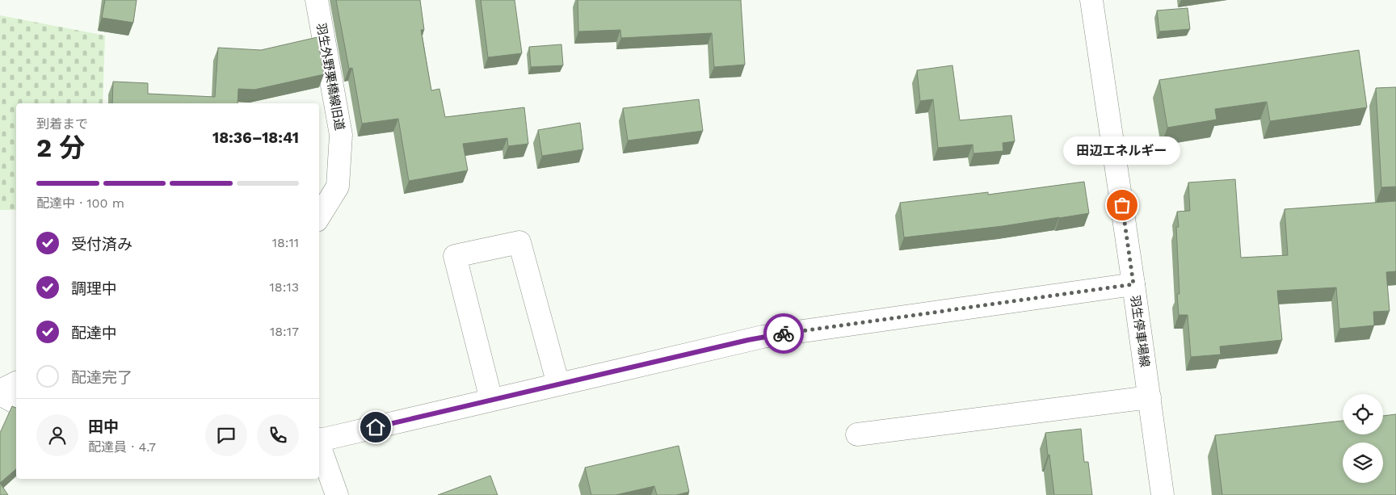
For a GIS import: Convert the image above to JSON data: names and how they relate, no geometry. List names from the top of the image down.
{
  "streets": {
    "street": ["羽生外野栗橋線旧道", "羽生停車場線"]
  },
  "places": ["田辺エネルギー"],
  "page": {
    "heading": ["2 分", "到着まで", "18:36–18:41"],
    "panel": ["田中", "配達員 · 4.7"],
    "bubble": "田辺エネルギー",
    "bar": "配達中 · 100 m",
    "list": [
      ["受付済み", "18:11"],
      ["調理中", "18:13"],
      ["配達中", "18:17"],
      "配達完了"
    ]
  }
}
